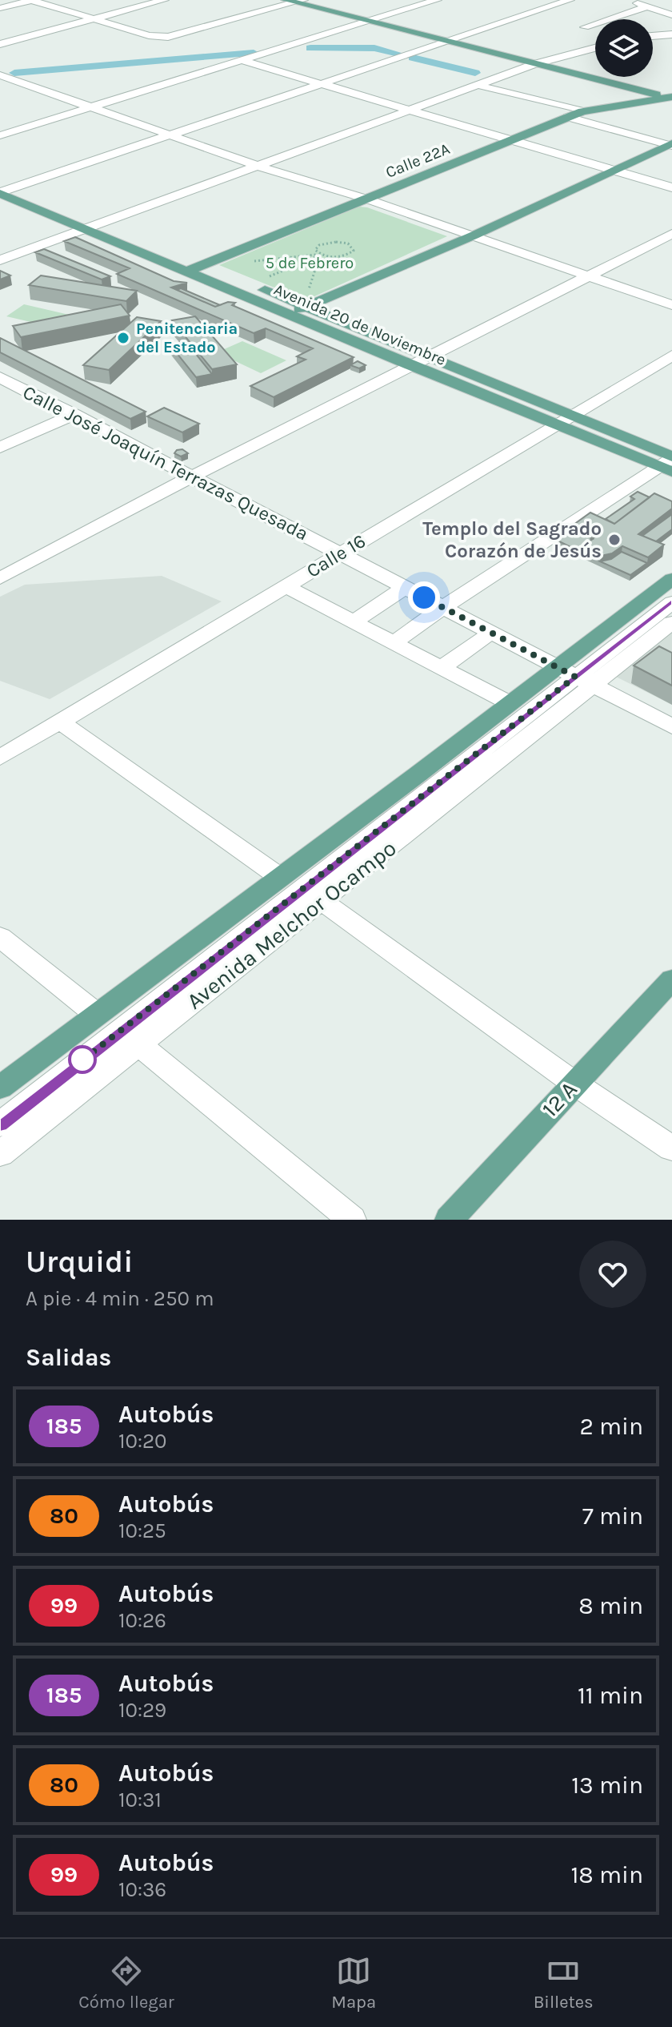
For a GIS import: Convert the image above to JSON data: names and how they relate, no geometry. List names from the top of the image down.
{
  "streets": {
    "main road": [
      "Calle 22A",
      "Avenida 20 de Noviembre",
      "Avenida Melchor Ocampo",
      "12 A"
    ],
    "street": ["Calle José Joaquín Terrazas Quesada", "Calle 16"]
  },
  "crossings": [
    ["Calle 22A", "Avenida 20 de Noviembre"],
    ["Avenida 20 de Noviembre", "Calle 16"],
    ["Calle José Joaquín Terrazas Quesada", "Calle 16"],
    ["Calle José Joaquín Terrazas Quesada", "Avenida Melchor Ocampo"]
  ],
  "parks": ["5 de Febrero"],
  "places": ["Penitenciaria del Estado", "Templo del Sagrado Corazón de Jesús"],
  "lines": ["bus line 185"],
  "page": {
    "heading": [
      ["Urquidi", "A pie · 4 min · 250 m"],
      "Salidas"
    ],
    "list": [
      {
        "mark": "185",
        "name": "Autobús",
        "note": "10:20",
        "value": "2 min"
      },
      {
        "mark": "80",
        "name": "Autobús",
        "note": "10:25",
        "value": "7 min"
      },
      {
        "mark": "99",
        "name": "Autobús",
        "note": "10:26",
        "value": "8 min"
      },
      {
        "mark": "185",
        "name": "Autobús",
        "note": "10:29",
        "value": "11 min"
      },
      {
        "mark": "80",
        "name": "Autobús",
        "note": "10:31",
        "value": "13 min"
      },
      {
        "mark": "99",
        "name": "Autobús",
        "note": "10:36",
        "value": "18 min"
      }
    ],
    "tabs": ["Cómo llegar", "Mapa", "Billetes"]
  }
}
